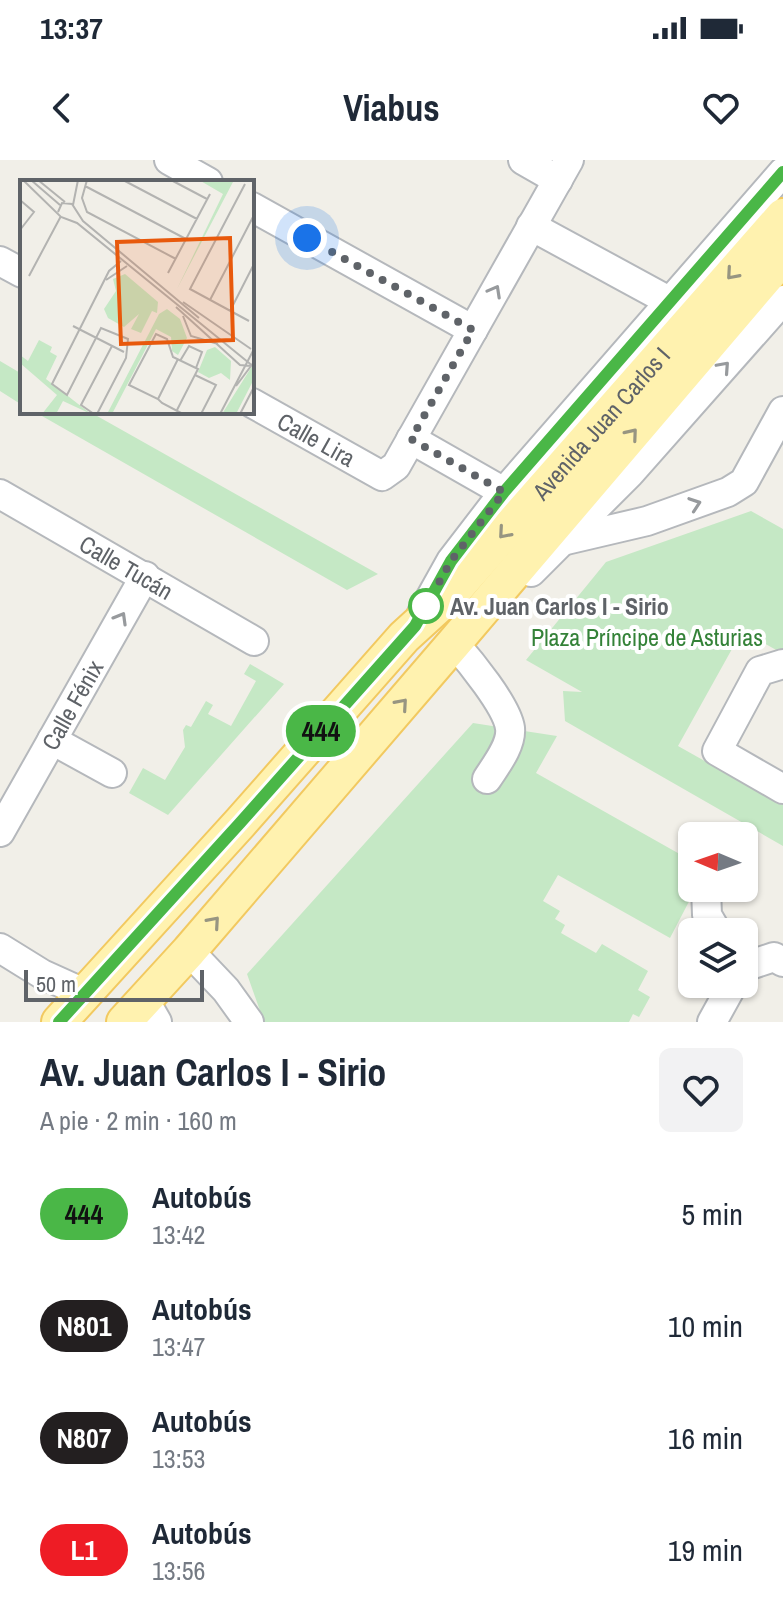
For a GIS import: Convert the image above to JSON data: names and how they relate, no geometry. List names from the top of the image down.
{
  "streets": {
    "main road": ["Avenida Juan Carlos I"],
    "street": ["Calle Lira", "Calle Tucán", "Calle Fénix"]
  },
  "crossings": [
    ["Calle Tucán", "Calle Fénix"]
  ],
  "one_way": ["Calle Fénix"],
  "parks": ["Plaza Príncipe de Asturias"],
  "places": ["Av. Juan Carlos I - Sirio"],
  "lines": ["bus line 444"],
  "scale_bar": "50 m",
  "north": "left",
  "page": {
    "status": "13:37",
    "header": "Viabus",
    "on_map": "444",
    "scale": "50 m",
    "heading": ["Av. Juan Carlos I - Sirio", "A pie · 2 min · 160 m"],
    "list": [
      {
        "mark": "444",
        "name": "Autobús",
        "note": "13:42",
        "value": "5 min"
      },
      {
        "mark": "N801",
        "name": "Autobús",
        "note": "13:47",
        "value": "10 min"
      },
      {
        "mark": "N807",
        "name": "Autobús",
        "note": "13:53",
        "value": "16 min"
      },
      {
        "mark": "L1",
        "name": "Autobús",
        "note": "13:56",
        "value": "19 min"
      }
    ]
  }
}
